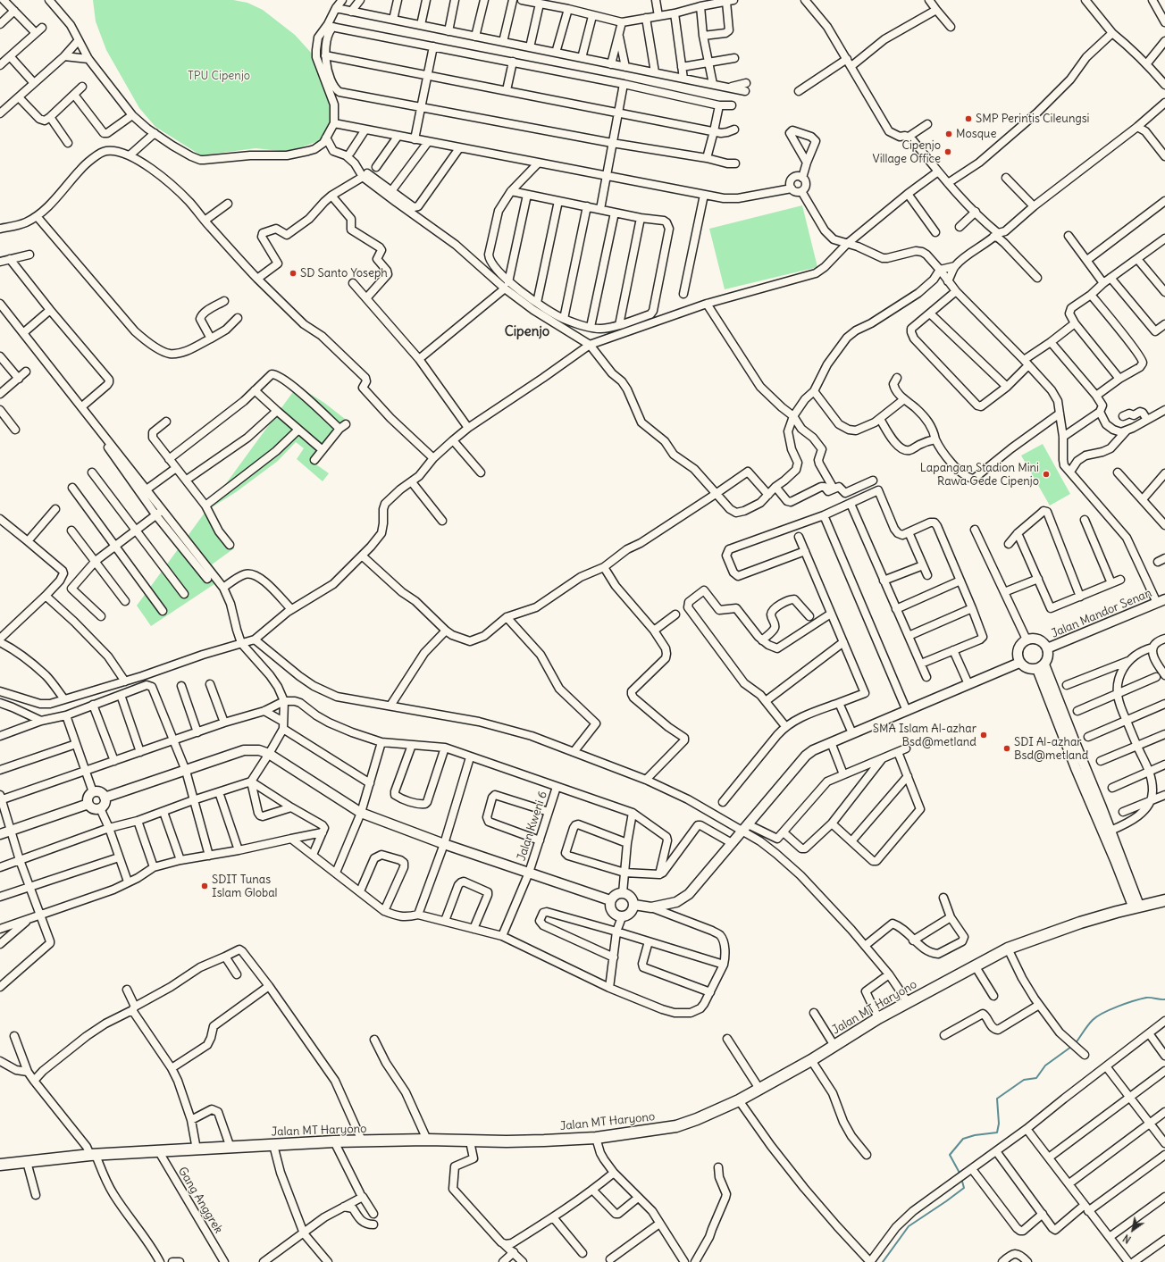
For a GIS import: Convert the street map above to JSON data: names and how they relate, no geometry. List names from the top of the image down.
{
  "streets": {
    "main road": ["Jalan MT Haryono"],
    "street": ["Jalan Mandor Senan", "Jalan Kweni 6", "Gang Anggrek"]
  },
  "crossings": [
    ["Jalan MT Haryono", "Gang Anggrek"]
  ],
  "districts": ["Cipenjo"],
  "parks": ["TPU Cipenjo"],
  "places": [
    "SMP Perintis Cileungsi",
    "Mosque",
    "Cipenjo Village Office",
    "SD Santo Yoseph",
    "Lapangan Stadion Mini Rawa Gede Cipenjo",
    "SMA Islam Al-azhar Bsd@metland",
    "SDI Al-azhar Bsd@metland",
    "SDIT Tunas Islam Global"
  ],
  "north": "bottom left"
}
